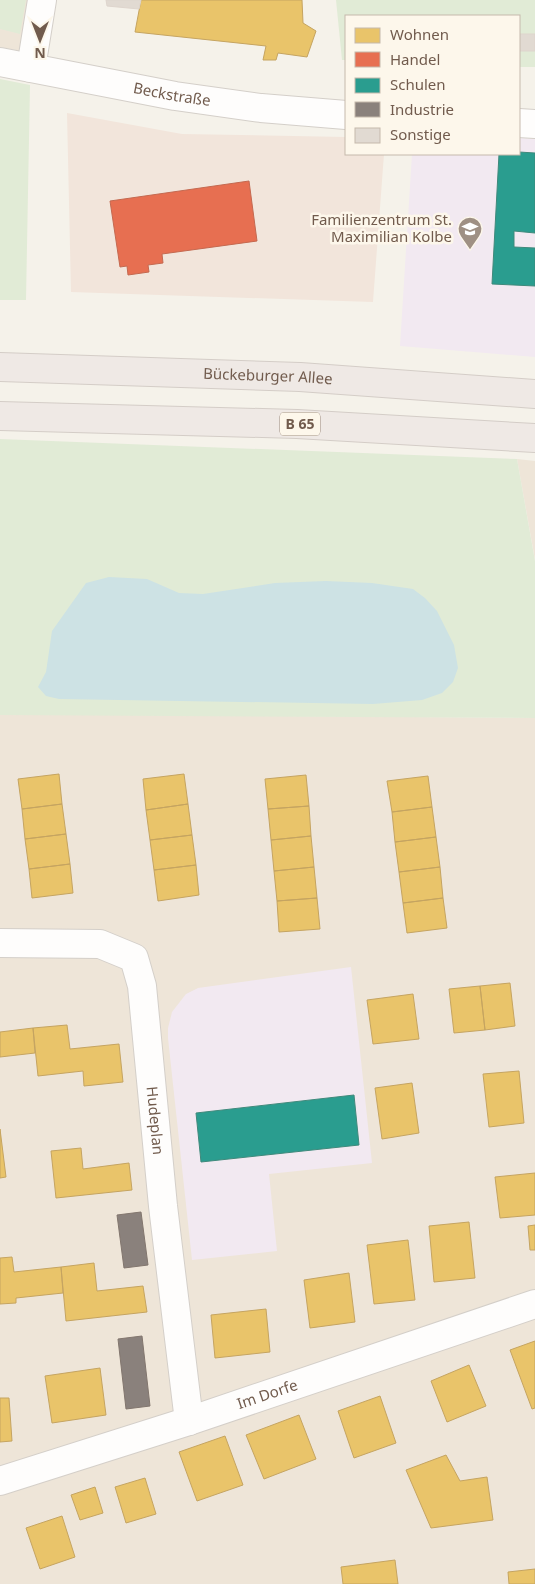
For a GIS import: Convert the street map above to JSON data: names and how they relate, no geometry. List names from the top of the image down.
{
  "streets": {
    "highway": ["Bückeburger Allee", "B 65"],
    "street": ["Beckstraße", "Hudeplan", "Im Dorfe"]
  },
  "crossings": [
    ["Hudeplan", "Im Dorfe"]
  ],
  "places": {
    "school or university": ["Familienzentrum St. Maximilian Kolbe"]
  },
  "legend": [
    "Wohnen",
    "Handel",
    "Schulen",
    "Industrie",
    "Sonstige"
  ],
  "north": "bottom"
}
